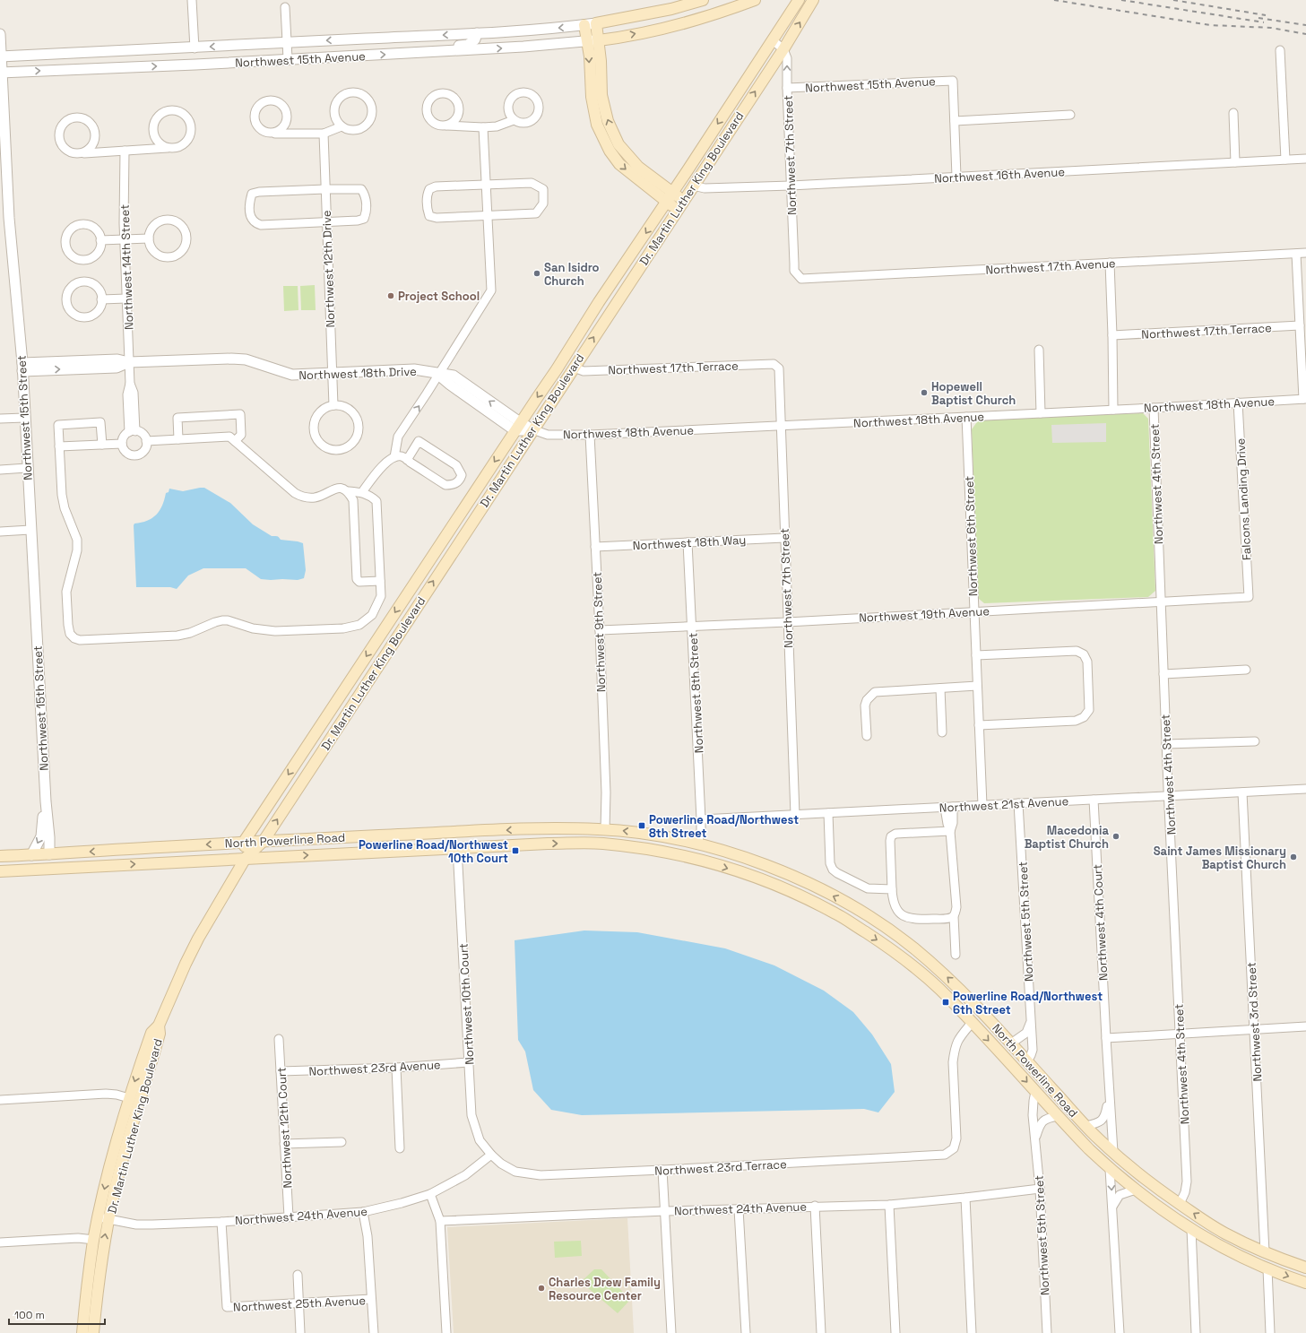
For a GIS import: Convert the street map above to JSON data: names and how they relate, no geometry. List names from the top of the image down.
{
  "streets": {
    "main road": ["Dr. Martin Luther King Boulevard", "North Powerline Road"],
    "street": [
      "Northwest 15th Avenue",
      "Northwest 7th Street",
      "Northwest 16th Avenue",
      "Northwest 17th Avenue",
      "Northwest 14th Street",
      "Northwest 12th Drive",
      "Northwest 17th Terrace",
      "Northwest 18th Drive",
      "Northwest 18th Avenue",
      "Northwest 15th Street",
      "Northwest 4th Street",
      "Falcons Landing Drive",
      "Northwest 6th Street",
      "Northwest 18th Way",
      "Northwest 19th Avenue",
      "Northwest 9th Street",
      "Northwest 8th Street",
      "Northwest 21st Avenue",
      "Northwest 5th Street",
      "Northwest 4th Court",
      "Northwest 10th Court",
      "Northwest 3rd Street",
      "Northwest 23rd Avenue",
      "Northwest 12th Court",
      "Northwest 23rd Terrace",
      "Northwest 24th Avenue",
      "Northwest 25th Avenue"
    ]
  },
  "crossings": [
    ["Northwest 15th Avenue", "Northwest 7th Street"],
    ["Northwest 15th Avenue", "Northwest 15th Street"],
    ["Northwest 7th Street", "Northwest 16th Avenue"],
    ["Northwest 7th Street", "Dr. Martin Luther King Boulevard"],
    ["Northwest 7th Street", "Northwest 17th Avenue"],
    ["Northwest 7th Street", "Northwest 17th Terrace"],
    ["Northwest 7th Street", "Northwest 18th Avenue"],
    ["Northwest 7th Street", "Northwest 18th Way"],
    ["Northwest 7th Street", "Northwest 19th Avenue"],
    ["Northwest 7th Street", "Northwest 21st Avenue"],
    ["Northwest 16th Avenue", "Dr. Martin Luther King Boulevard"],
    ["Dr. Martin Luther King Boulevard", "Northwest 17th Terrace"],
    ["Dr. Martin Luther King Boulevard", "Northwest 18th Drive"],
    ["Dr. Martin Luther King Boulevard", "Northwest 18th Avenue"],
    ["Dr. Martin Luther King Boulevard", "North Powerline Road"],
    ["Dr. Martin Luther King Boulevard", "Northwest 24th Avenue"],
    ["Northwest 14th Street", "Northwest 18th Drive"],
    ["Northwest 12th Drive", "Northwest 18th Drive"],
    ["Northwest 18th Drive", "Northwest 18th Avenue"],
    ["Northwest 18th Avenue", "Northwest 4th Street"],
    ["Northwest 18th Avenue", "Falcons Landing Drive"],
    ["Northwest 18th Avenue", "Northwest 6th Street"],
    ["Northwest 18th Avenue", "Northwest 9th Street"],
    ["Northwest 15th Street", "North Powerline Road"],
    ["Northwest 4th Street", "Northwest 19th Avenue"],
    ["Northwest 4th Street", "Northwest 21st Avenue"],
    ["Northwest 4th Street", "North Powerline Road"],
    ["Falcons Landing Drive", "Northwest 19th Avenue"],
    ["Northwest 6th Street", "Northwest 19th Avenue"],
    ["Northwest 6th Street", "Northwest 21st Avenue"],
    ["Northwest 18th Way", "Northwest 9th Street"],
    ["Northwest 18th Way", "Northwest 8th Street"],
    ["Northwest 19th Avenue", "Northwest 9th Street"],
    ["Northwest 19th Avenue", "Northwest 8th Street"],
    ["Northwest 9th Street", "North Powerline Road"],
    ["Northwest 8th Street", "Northwest 21st Avenue"],
    ["Northwest 8th Street", "North Powerline Road"],
    ["Northwest 21st Avenue", "Northwest 5th Street"],
    ["Northwest 21st Avenue", "Northwest 4th Court"],
    ["Northwest 21st Avenue", "Northwest 3rd Street"],
    ["North Powerline Road", "Northwest 5th Street"],
    ["North Powerline Road", "Northwest 4th Court"],
    ["North Powerline Road", "Northwest 10th Court"],
    ["North Powerline Road", "Northwest 3rd Street"],
    ["North Powerline Road", "Northwest 23rd Terrace"],
    ["Northwest 5th Street", "Northwest 24th Avenue"],
    ["Northwest 10th Court", "Northwest 23rd Avenue"],
    ["Northwest 10th Court", "Northwest 23rd Terrace"],
    ["Northwest 10th Court", "Northwest 24th Avenue"],
    ["Northwest 23rd Avenue", "Northwest 12th Court"],
    ["Northwest 12th Court", "Northwest 24th Avenue"],
    ["Northwest 23rd Terrace", "Northwest 24th Avenue"],
    ["Northwest 24th Avenue", "Northwest 25th Avenue"]
  ],
  "places": {
    "other": [
      "San Isidro Church",
      "Project School",
      "Hopewell Baptist Church",
      "Macedonia Baptist Church",
      "Saint James Missionary Baptist Church",
      "Charles Drew Family Resource Center"
    ],
    "transit": ["Powerline Road/Northwest 8th Street", "Powerline Road/Northwest 10th Court", "Powerline Road/Northwest 6th Street"]
  },
  "scale_bar": "100 m"
}
